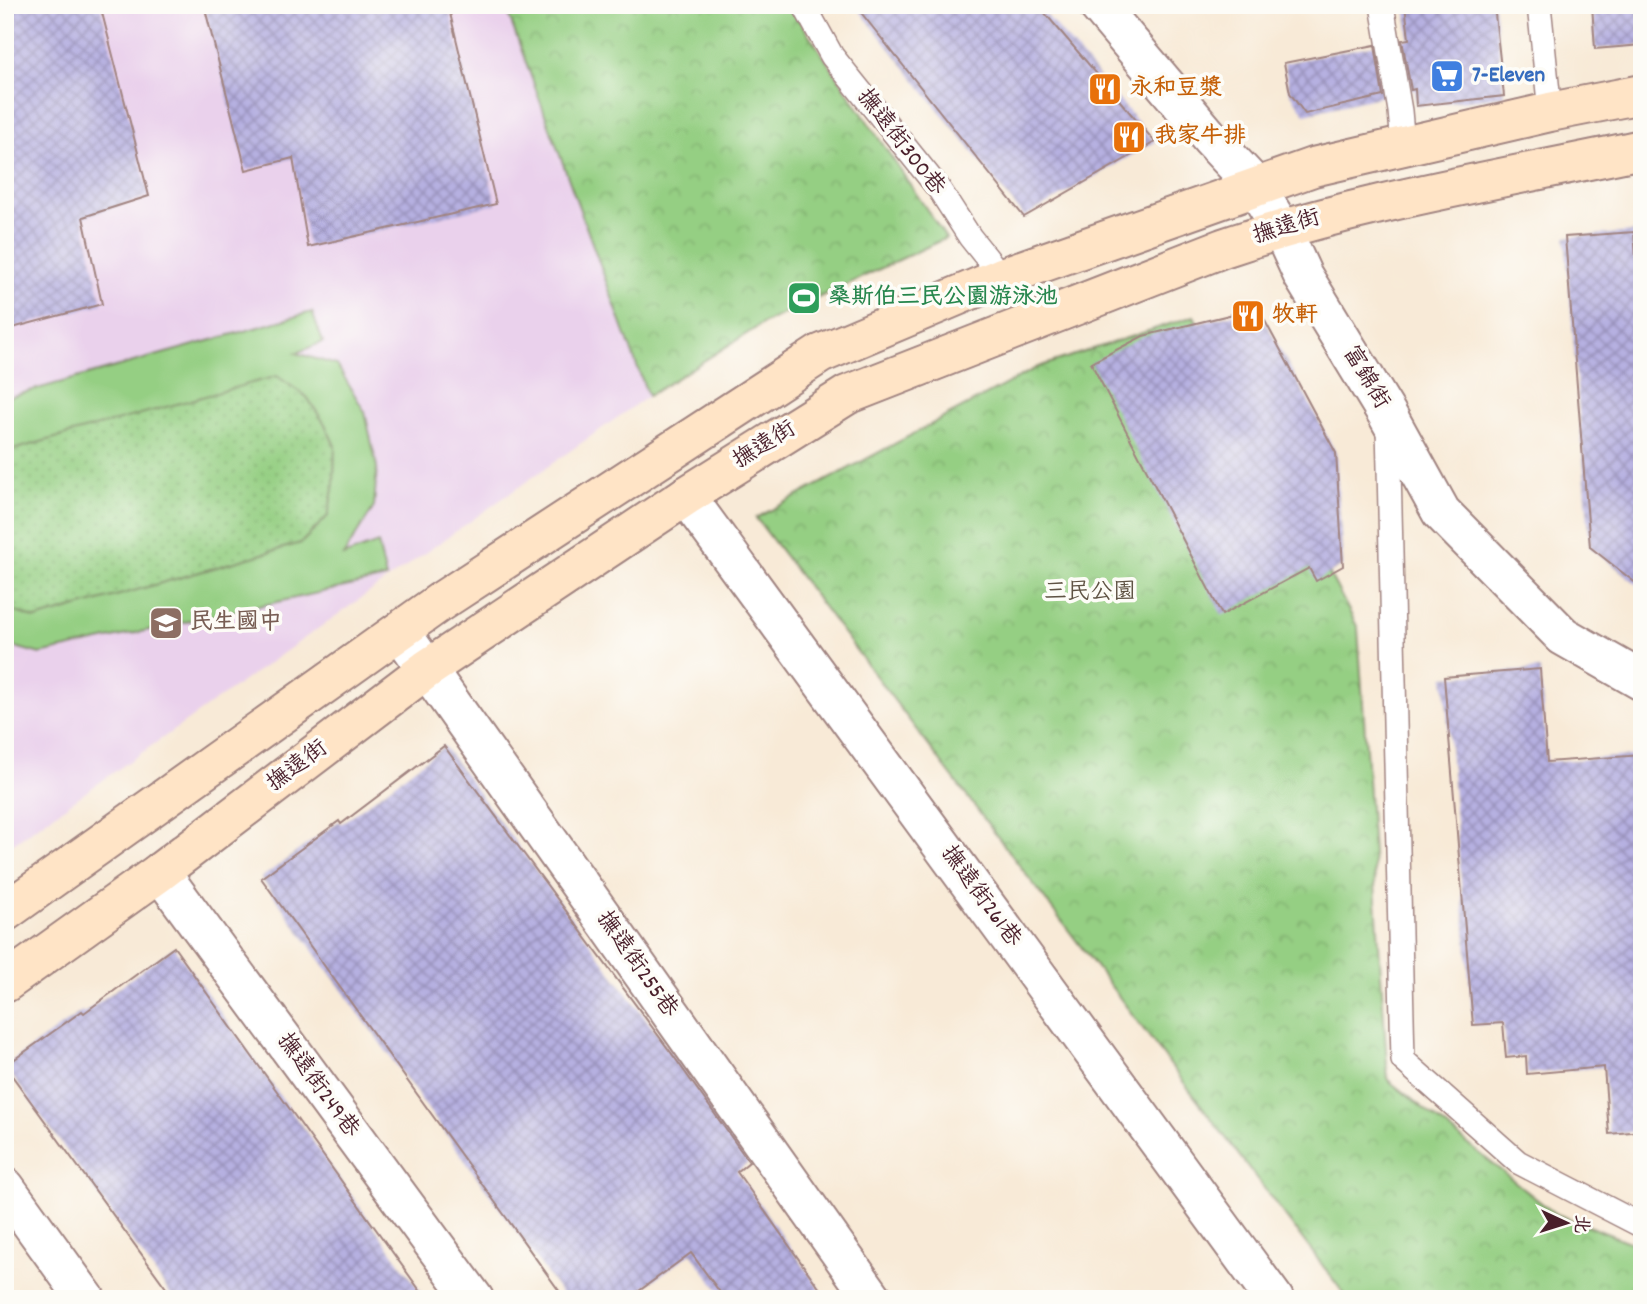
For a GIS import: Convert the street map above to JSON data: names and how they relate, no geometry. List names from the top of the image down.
{
  "streets": {
    "street": [
      "撫遠街",
      "富錦街",
      "撫遠街261巷",
      "撫遠街255巷",
      "撫遠街249巷"
    ],
    "lane": ["撫遠街300巷"]
  },
  "crossings": [
    ["撫遠街300巷", "撫遠街"],
    ["撫遠街", "富錦街"],
    ["撫遠街", "撫遠街261巷"],
    ["撫遠街", "撫遠街255巷"],
    ["撫遠街", "撫遠街249巷"]
  ],
  "parks": ["三民公園"],
  "places": {
    "supermarket": ["7-Eleven"],
    "restaurant": ["永和豆漿", "我家牛排", "牧軒"],
    "sports": ["桑斯伯三民公園游泳池"],
    "school or university": ["民生國中"]
  },
  "north": "right"
}
